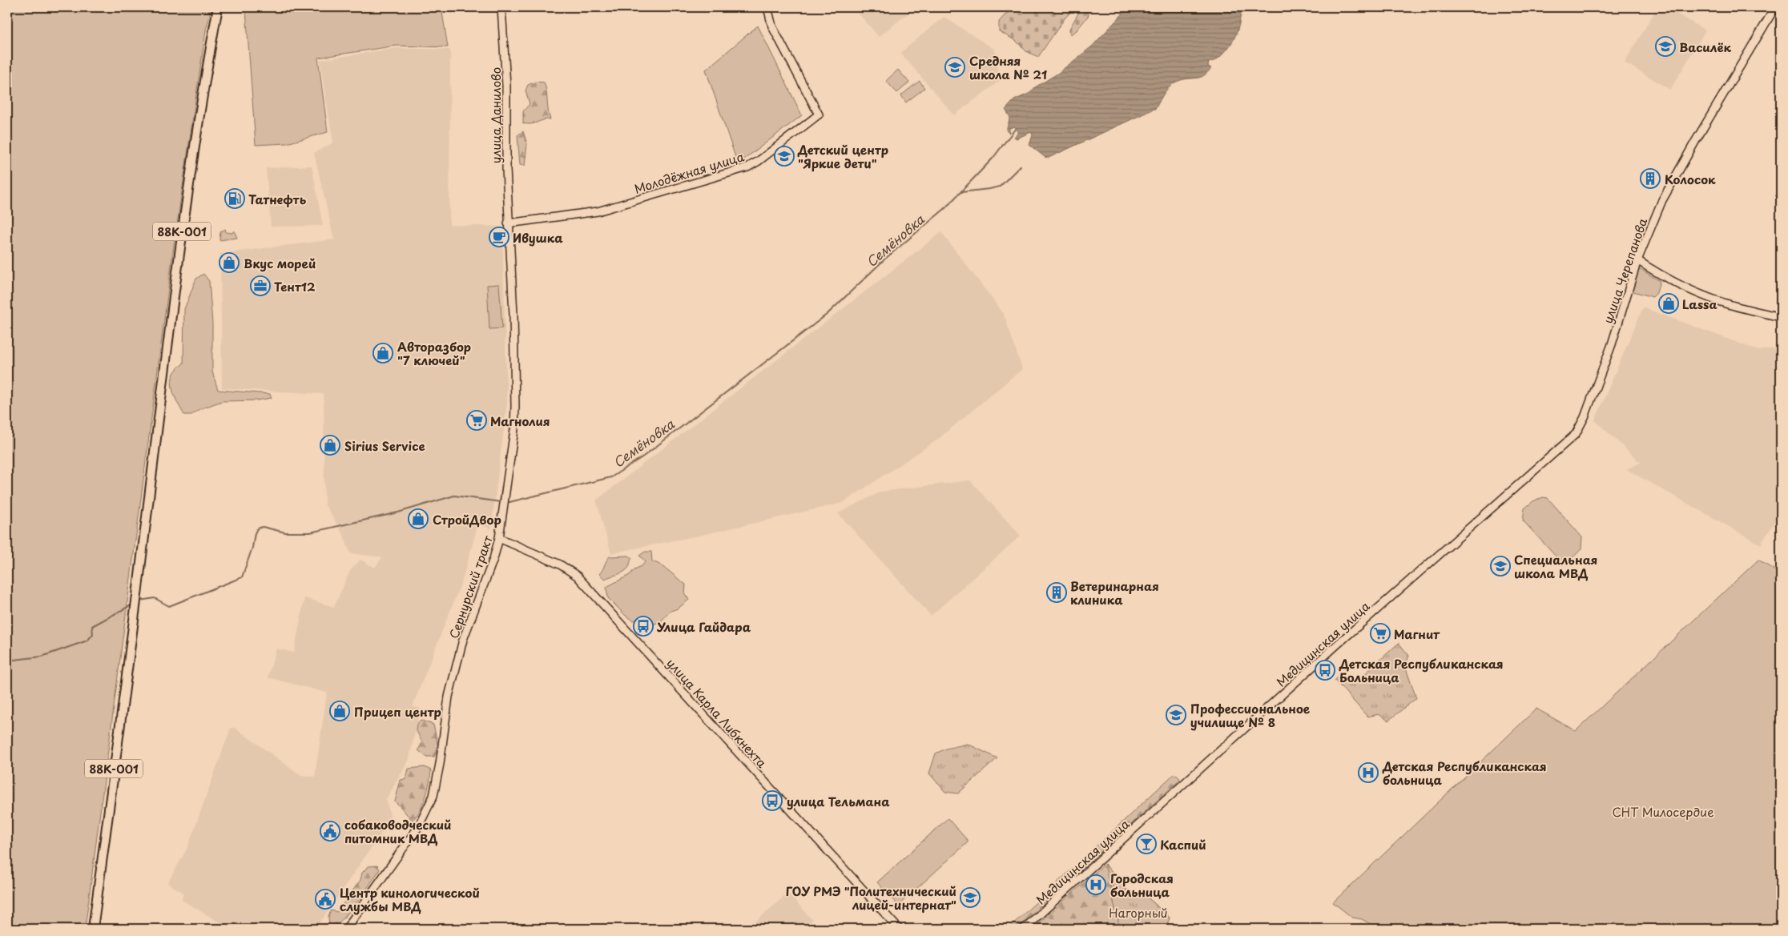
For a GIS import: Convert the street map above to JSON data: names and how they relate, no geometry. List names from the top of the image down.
{
  "streets": {
    "main road": [
      "улица Данилово",
      "Молодёжная улица",
      "88К-001",
      "улица Черепанова",
      "Сернурский тракт",
      "Медицинская улица",
      "улица Карла Либкнехта"
    ]
  },
  "crossings": [
    ["улица Данилово", "Молодёжная улица"],
    ["улица Данилово", "Сернурский тракт"],
    ["Молодёжная улица", "Сернурский тракт"],
    ["улица Черепанова", "Медицинская улица"],
    ["Сернурский тракт", "улица Карла Либкнехта"]
  ],
  "water": ["Семёновка"],
  "parks": ["СНТ Милосердие", "Нагорный"],
  "places": {
    "school or university": [
      "Василёк",
      "Средняя школа № 21",
      "Детский центр \"Яркие дети\"",
      "Специальная школа МВД",
      "Профессиональное училище № 8",
      "ГОУ РМЭ \"Политехнический лицей-интернат\""
    ],
    "building": ["Колосок", "Ветеринарная клиника"],
    "fuel station": ["Татнефть"],
    "cafe": ["Ивушка"],
    "shop": [
      "Вкус морей",
      "Lassa",
      "Авторазбор \"7 ключей\"",
      "Sirius Service",
      "СтройДвор",
      "Прицеп центр"
    ],
    "office": ["Тент12"],
    "supermarket": ["Магнолия", "Магнит"],
    "bus stop": ["Улица Гайдара", "Детская Республиканская Больница", "улица Тельмана"],
    "hospital": ["Детская Республиканская больница", "Городская больница"],
    "public building": ["собаководческий питомник МВД", "Центр кинологической службы МВД"],
    "bar": ["Каспий"]
  }
}
